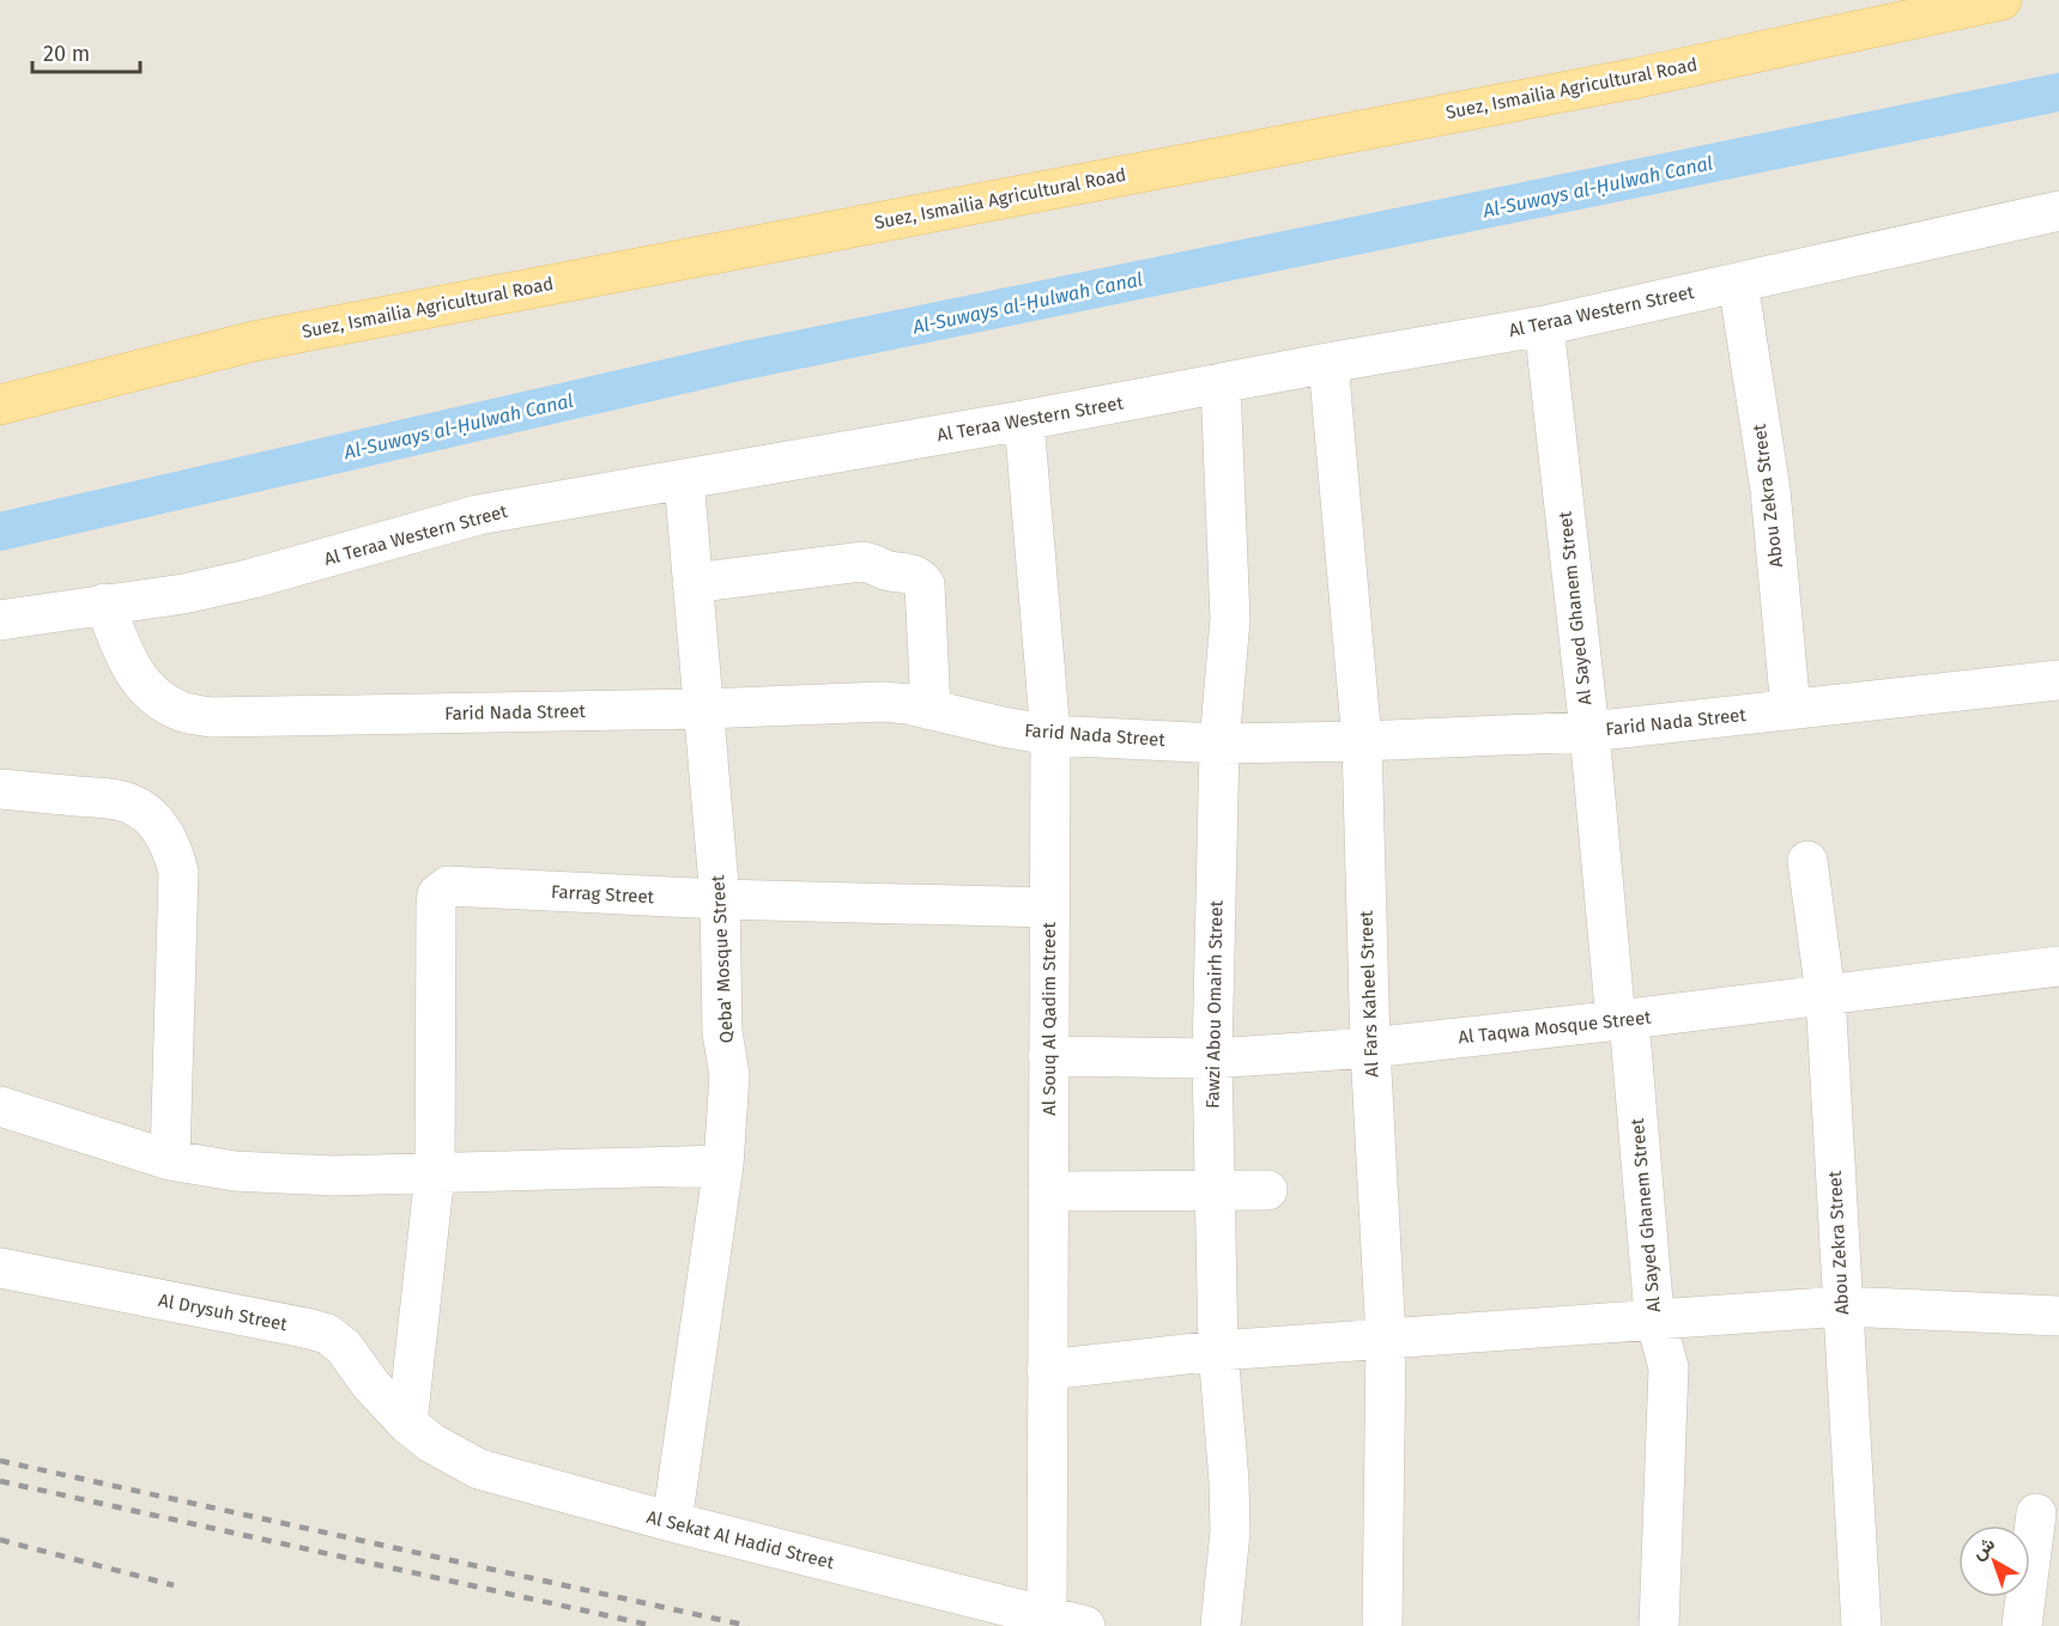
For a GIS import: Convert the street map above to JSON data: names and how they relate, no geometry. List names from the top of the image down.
{
  "streets": {
    "main road": ["Suez, Ismailia Agricultural Road"],
    "street": [
      "Al Teraa Western Street",
      "Abou Zekra Street",
      "Al Sayed Ghanem Street",
      "Farid Nada Street",
      "Farrag Street",
      "Qeba' Mosque Street",
      "Al Fars Kaheel Street",
      "Fawzi Abou Omairh Street",
      "Al Souq Al Qadim Street",
      "Al Taqwa Mosque Street",
      "Al Drysuh Street",
      "Al Sekat Al Hadid Street"
    ]
  },
  "crossings": [
    ["Al Teraa Western Street", "Abou Zekra Street"],
    ["Al Teraa Western Street", "Al Sayed Ghanem Street"],
    ["Al Teraa Western Street", "Farid Nada Street"],
    ["Al Teraa Western Street", "Qeba' Mosque Street"],
    ["Al Teraa Western Street", "Al Fars Kaheel Street"],
    ["Al Teraa Western Street", "Fawzi Abou Omairh Street"],
    ["Al Teraa Western Street", "Al Souq Al Qadim Street"],
    ["Abou Zekra Street", "Farid Nada Street"],
    ["Abou Zekra Street", "Al Taqwa Mosque Street"],
    ["Al Sayed Ghanem Street", "Farid Nada Street"],
    ["Al Sayed Ghanem Street", "Al Taqwa Mosque Street"],
    ["Farid Nada Street", "Qeba' Mosque Street"],
    ["Farid Nada Street", "Al Fars Kaheel Street"],
    ["Farid Nada Street", "Fawzi Abou Omairh Street"],
    ["Farid Nada Street", "Al Souq Al Qadim Street"],
    ["Farrag Street", "Qeba' Mosque Street"],
    ["Farrag Street", "Al Souq Al Qadim Street"],
    ["Qeba' Mosque Street", "Al Sekat Al Hadid Street"],
    ["Al Fars Kaheel Street", "Al Taqwa Mosque Street"],
    ["Fawzi Abou Omairh Street", "Al Taqwa Mosque Street"],
    ["Al Souq Al Qadim Street", "Al Taqwa Mosque Street"],
    ["Al Souq Al Qadim Street", "Al Sekat Al Hadid Street"],
    ["Al Drysuh Street", "Al Sekat Al Hadid Street"]
  ],
  "water": ["Al-Suways al-Ḥulwah Canal"],
  "scale_bar": "20 m",
  "north": "top left"
}
